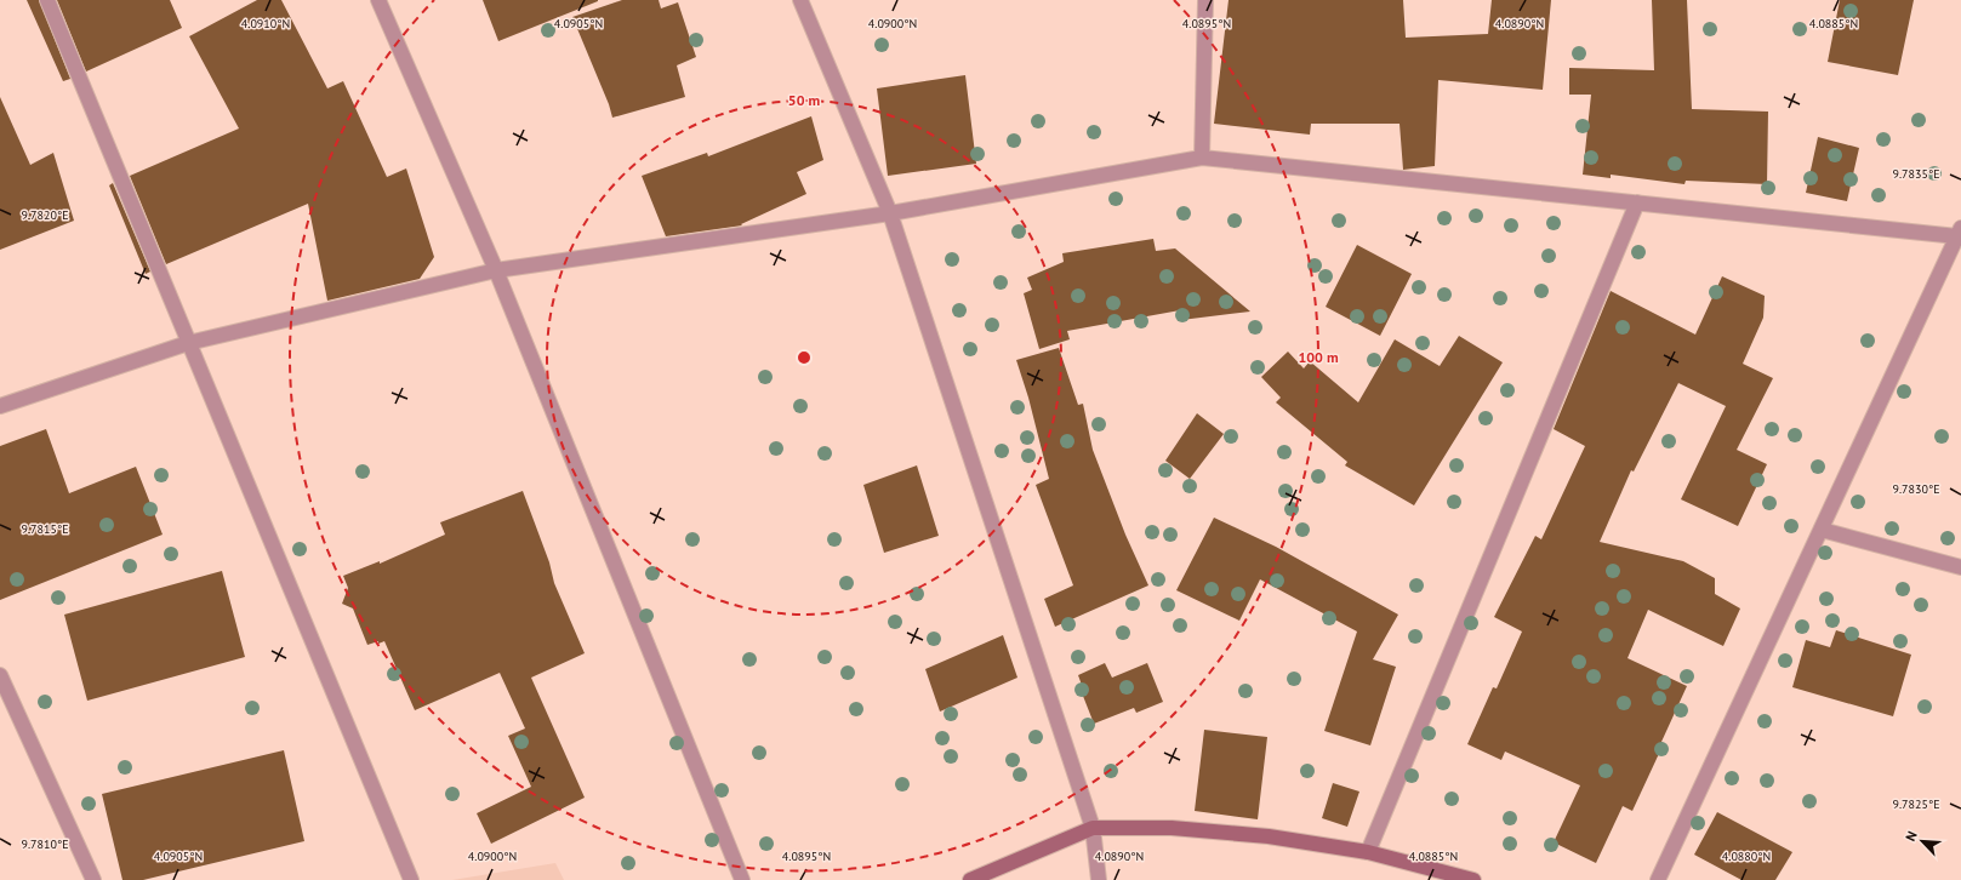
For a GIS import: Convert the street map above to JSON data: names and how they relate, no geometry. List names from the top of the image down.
{
  "north": "top left",
  "coordinates": [
    "4.0910°N",
    "4.0905°N",
    "4.0900°N",
    "4.0895°N",
    "4.0890°N",
    "4.0885°N",
    "9.7835°E",
    "9.7820°E",
    "9.7830°E",
    "9.7815°E",
    "9.7825°E",
    "9.7810°E",
    "4.0880°N"
  ],
  "rings": ["50 m", "100 m"]
}
